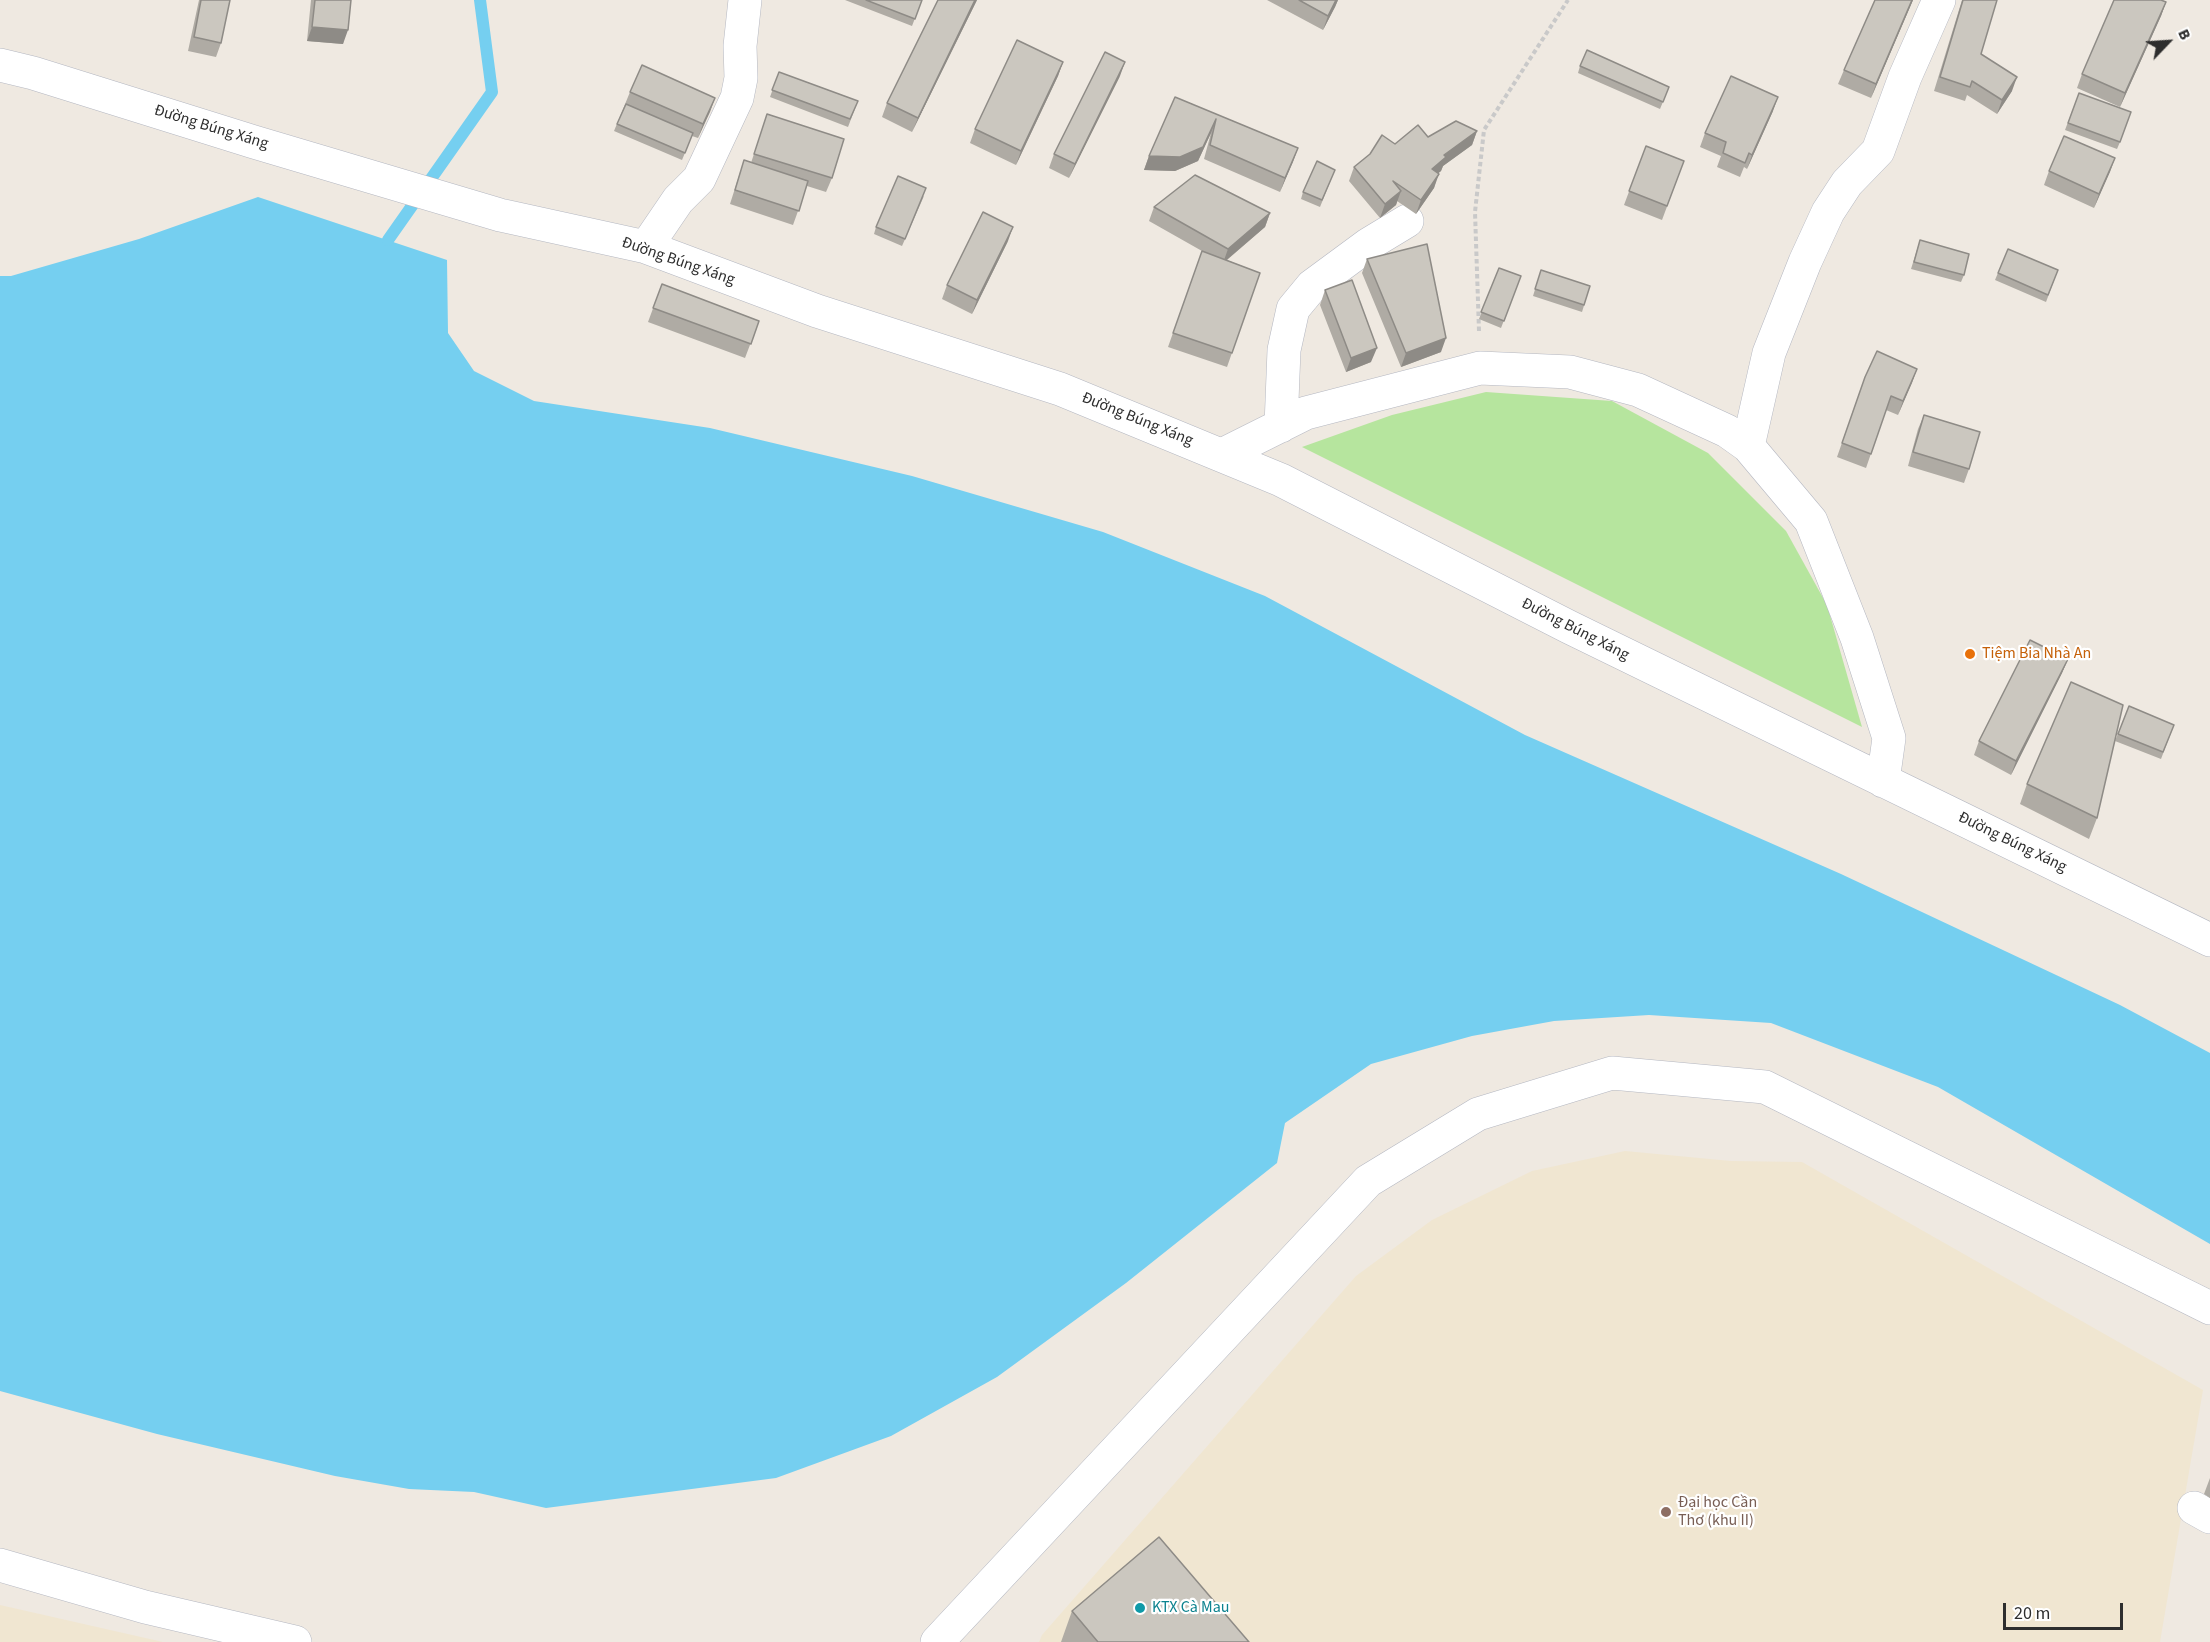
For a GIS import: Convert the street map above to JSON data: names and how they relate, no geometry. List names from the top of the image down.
{
  "streets": {
    "street": ["Đường Búng Xáng"]
  },
  "places": ["Tiệm Bia Nhà An", "Đại học Cần Thơ (khu II)", "KTX Cà Mau"],
  "scale_bar": "20 m",
  "north": "top right"
}
